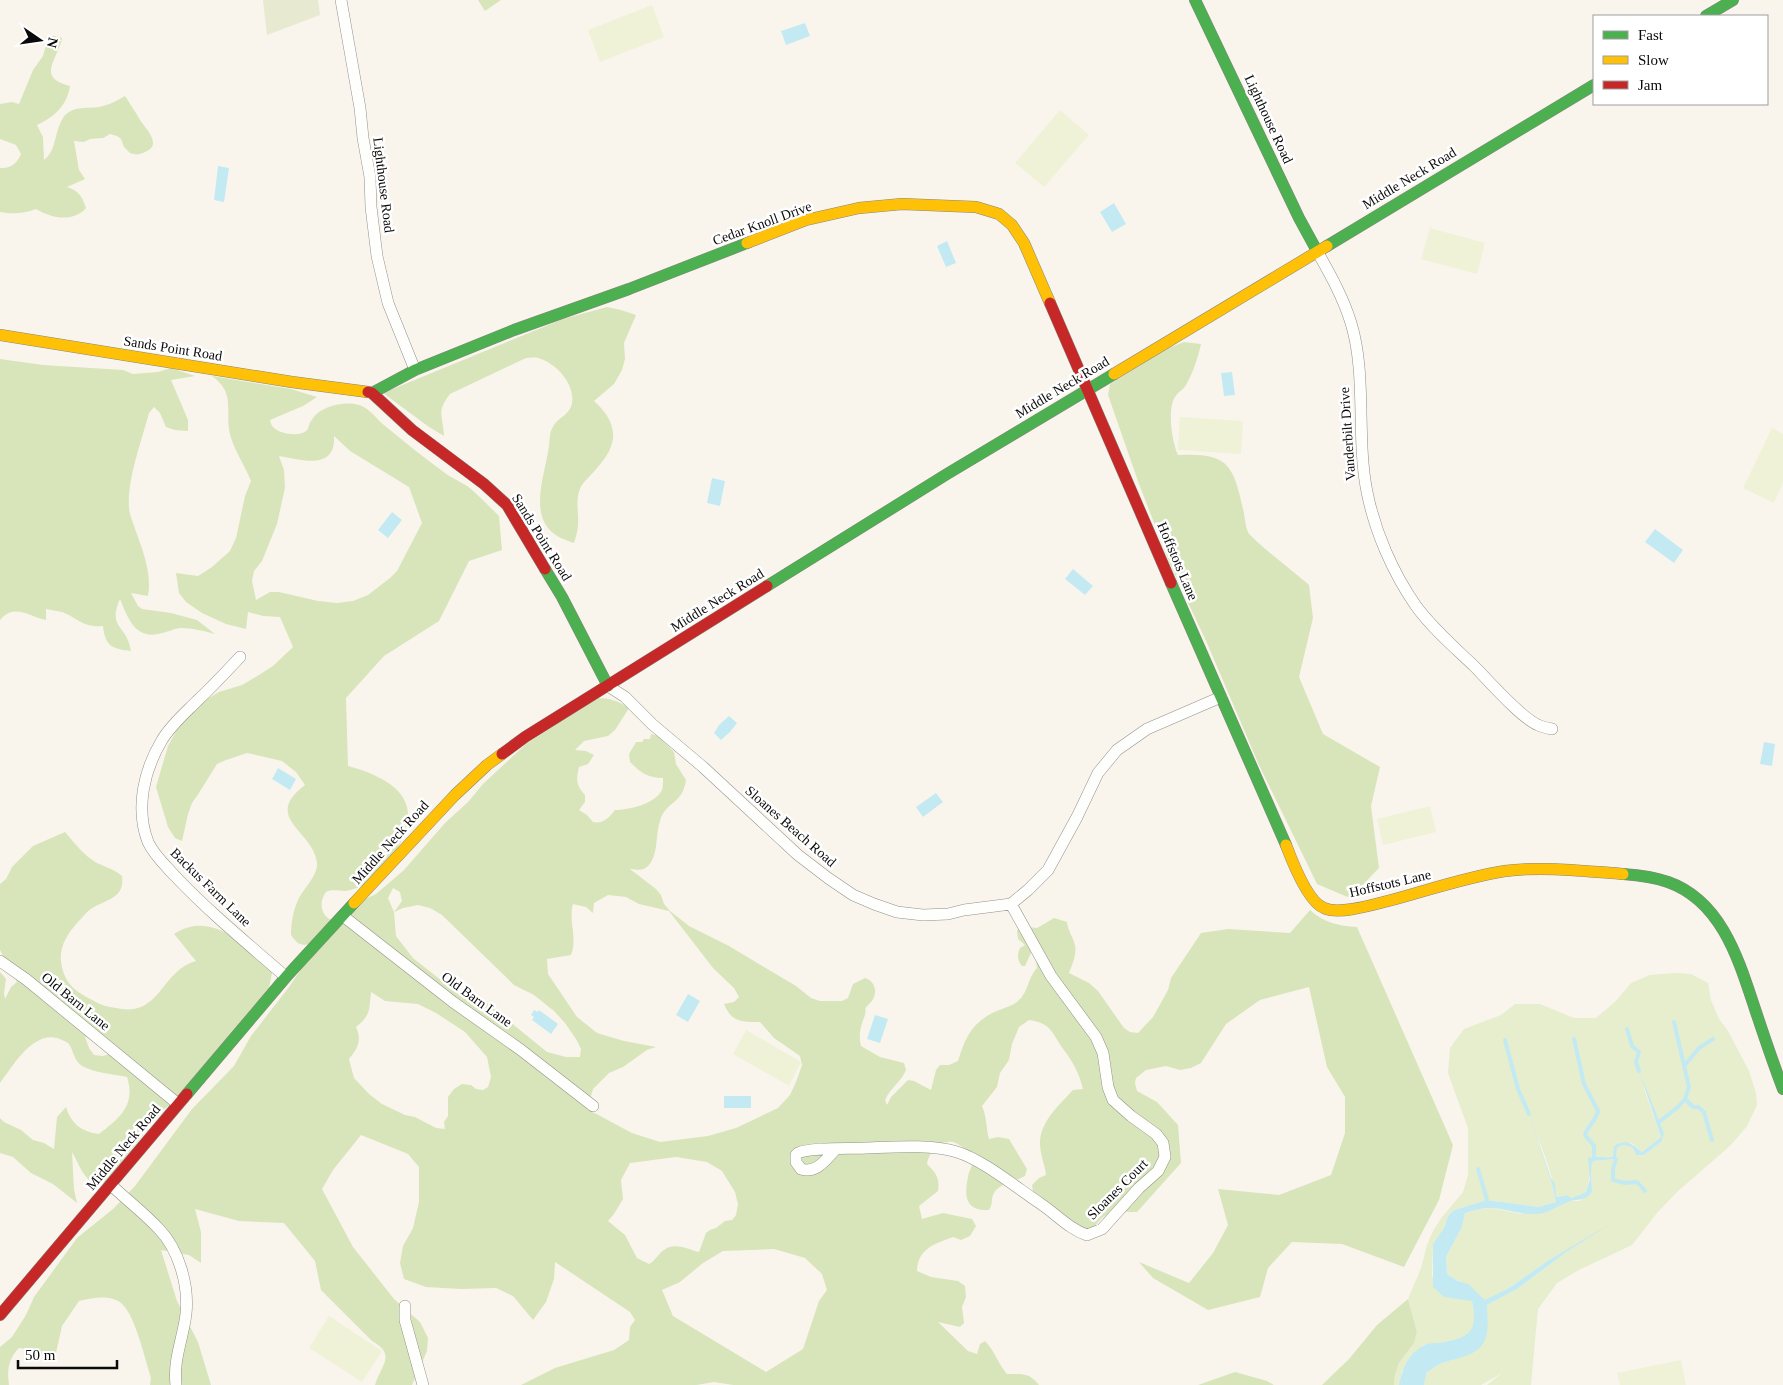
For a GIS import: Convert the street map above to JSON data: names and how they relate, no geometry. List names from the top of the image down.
{
  "streets": {
    "street": [
      "Lighthouse Road",
      "Middle Neck Road",
      "Cedar Knoll Drive",
      "Sands Point Road",
      "Vanderbilt Drive",
      "Hoffstots Lane",
      "Sloanes Beach Road",
      "Backus Farm Lane",
      "Old Barn Lane",
      "Sloanes Court"
    ]
  },
  "crossings": [
    ["Lighthouse Road", "Middle Neck Road"],
    ["Lighthouse Road", "Cedar Knoll Drive"],
    ["Lighthouse Road", "Vanderbilt Drive"],
    ["Middle Neck Road", "Cedar Knoll Drive"],
    ["Middle Neck Road", "Sands Point Road"],
    ["Middle Neck Road", "Vanderbilt Drive"],
    ["Middle Neck Road", "Hoffstots Lane"],
    ["Middle Neck Road", "Sloanes Beach Road"],
    ["Middle Neck Road", "Backus Farm Lane"],
    ["Middle Neck Road", "Old Barn Lane"],
    ["Cedar Knoll Drive", "Hoffstots Lane"],
    ["Sands Point Road", "Sloanes Beach Road"],
    ["Sloanes Beach Road", "Sloanes Court"]
  ],
  "legend": ["Fast", "Slow", "Jam"],
  "scale_bar": "50 m",
  "north": "right"
}
